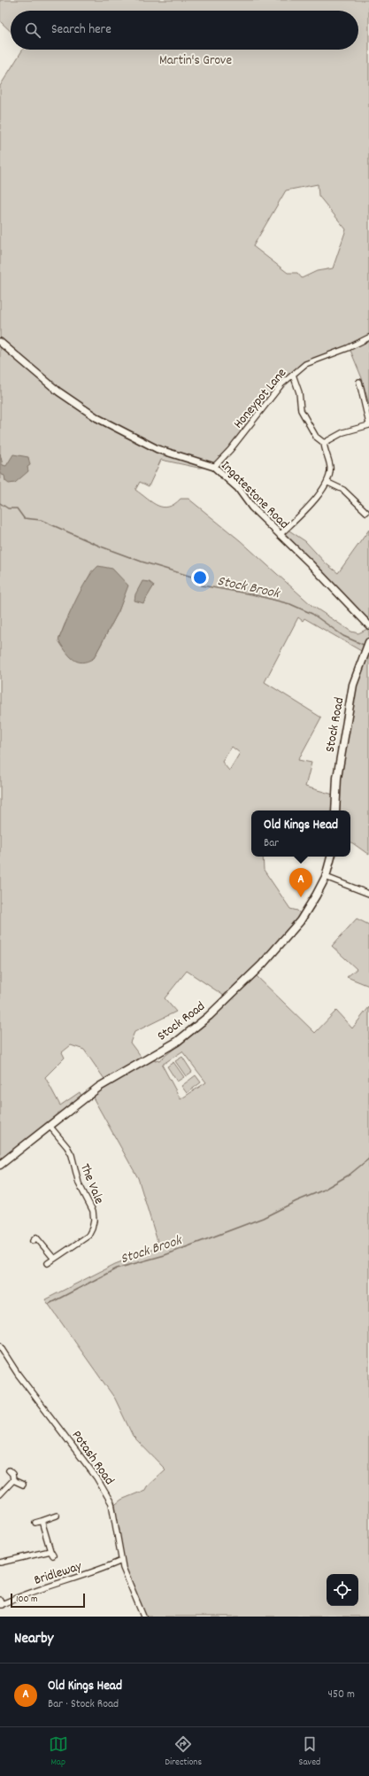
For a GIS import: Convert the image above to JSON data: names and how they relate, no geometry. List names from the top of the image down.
{
  "streets": {
    "main road": ["Stock Road"],
    "street": [
      "Honeypot Lane",
      "Ingatestone Road",
      "The Vale",
      "Potash Road",
      "Bridleway"
    ]
  },
  "crossings": [
    ["Honeypot Lane", "Ingatestone Road"],
    ["Stock Road", "The Vale"],
    ["Potash Road", "Bridleway"]
  ],
  "water": ["Stock Brook"],
  "parks": ["Martin's Grove"],
  "scale_bar": "100 m",
  "page": {
    "search": "Search here",
    "popup": ["Old Kings Head", "Bar"],
    "pins": "A",
    "scale": "100 m",
    "heading": "Nearby",
    "list": [
      {
        "mark": "A",
        "name": "Old Kings Head",
        "note": "Bar · Stock Road",
        "value": "450 m"
      }
    ],
    "nav": ["Map", "Directions", "Saved"]
  }
}
